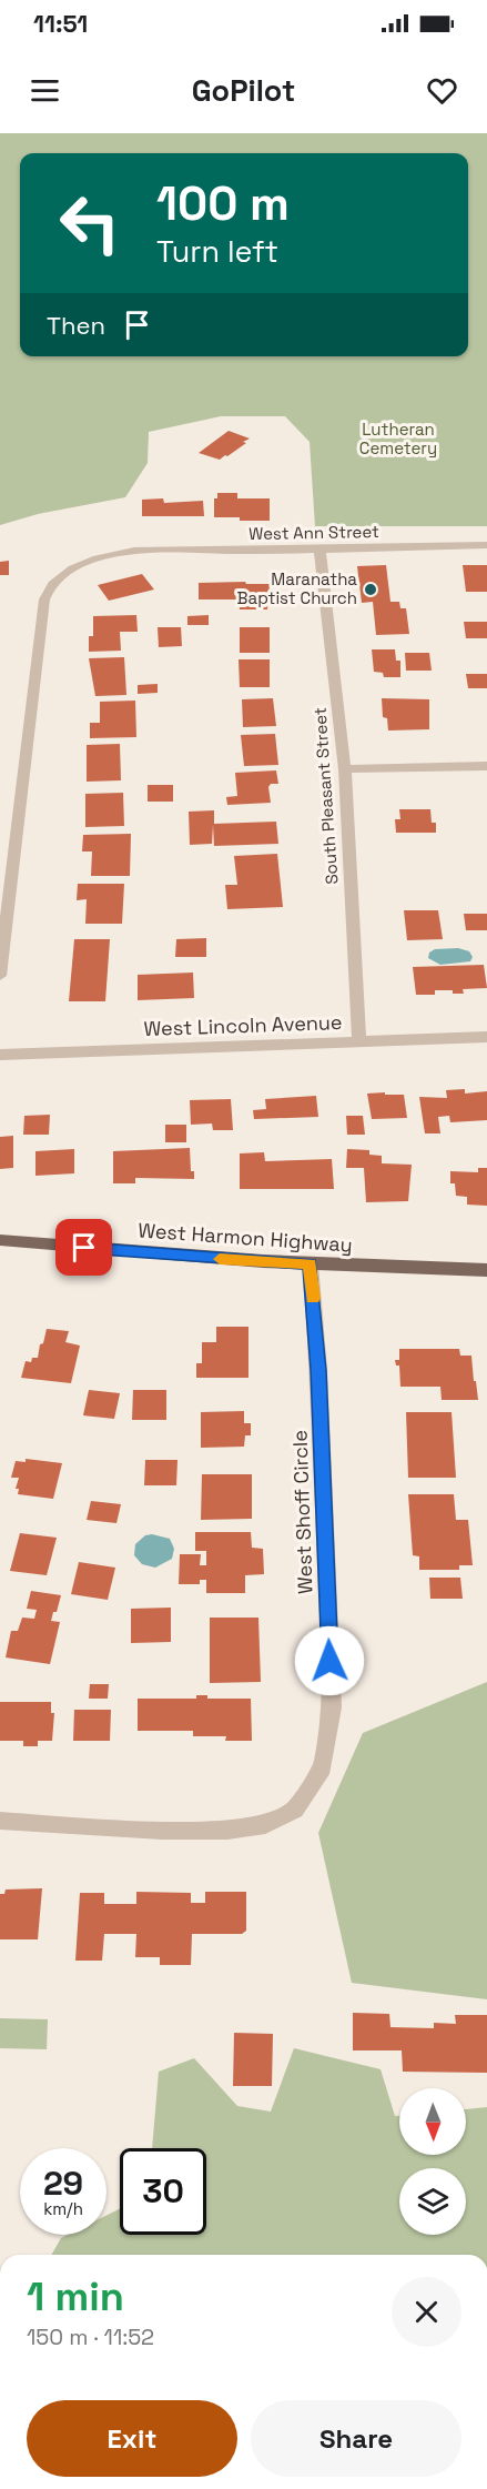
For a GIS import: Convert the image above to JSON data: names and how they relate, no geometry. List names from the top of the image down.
{
  "streets": {
    "main road": ["West Harmon Highway"],
    "street": [
      "West Ann Street",
      "South Pleasant Street",
      "West Lincoln Avenue",
      "West Shoff Circle"
    ]
  },
  "crossings": [
    ["West Ann Street", "South Pleasant Street"],
    ["South Pleasant Street", "West Lincoln Avenue"],
    ["West Harmon Highway", "West Shoff Circle"]
  ],
  "parks": ["Lutheran Cemetery"],
  "places": ["Maranatha Baptist Church"],
  "north": "bottom",
  "page": {
    "status": "11:51",
    "header": "GoPilot",
    "turn": ["100 m", "Turn left"],
    "then": "Then",
    "speed": "29 km/h",
    "limit": "30",
    "heading": ["1 min", "150 m · 11:52"],
    "buttons": ["Exit", "Share"]
  }
}
